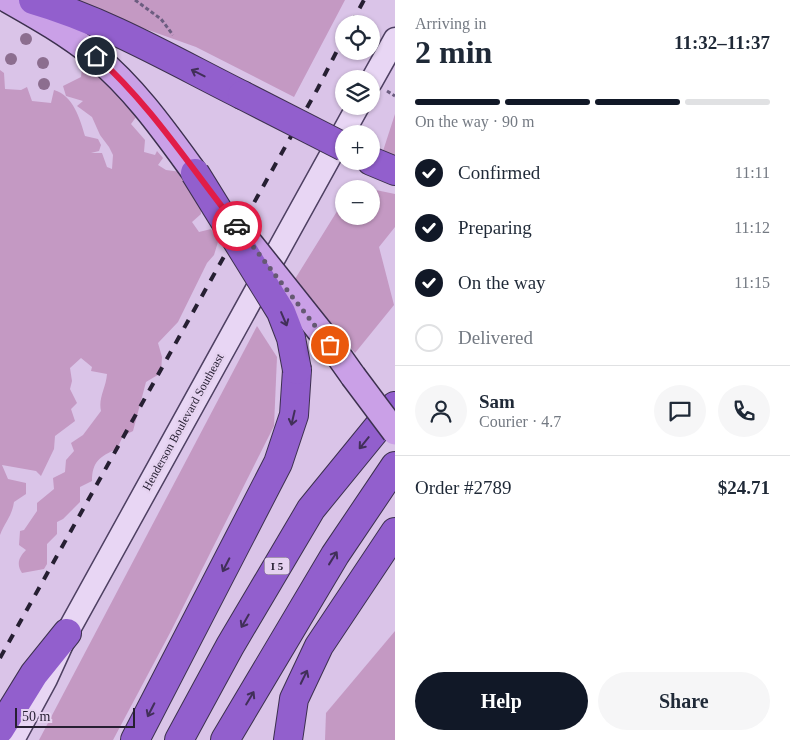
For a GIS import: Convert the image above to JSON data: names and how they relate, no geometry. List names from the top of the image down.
{
  "streets": {
    "highway": ["I 5"],
    "main road": ["Henderson Boulevard Southeast"]
  },
  "scale_bar": "50 m",
  "page": {
    "heading": ["2 min", "Arriving in", "11:32–11:37"],
    "panel": [
      "Sam",
      "Courier · 4.7",
      "Order #2789",
      "$24.71"
    ],
    "map_buttons": ["+", "−"],
    "bar": "On the way · 90 m",
    "list": [
      ["Confirmed", "11:11"],
      ["Preparing", "11:12"],
      ["On the way", "11:15"],
      "Delivered"
    ],
    "buttons": ["Help", "Share"],
    "scale": "50 m"
  }
}
